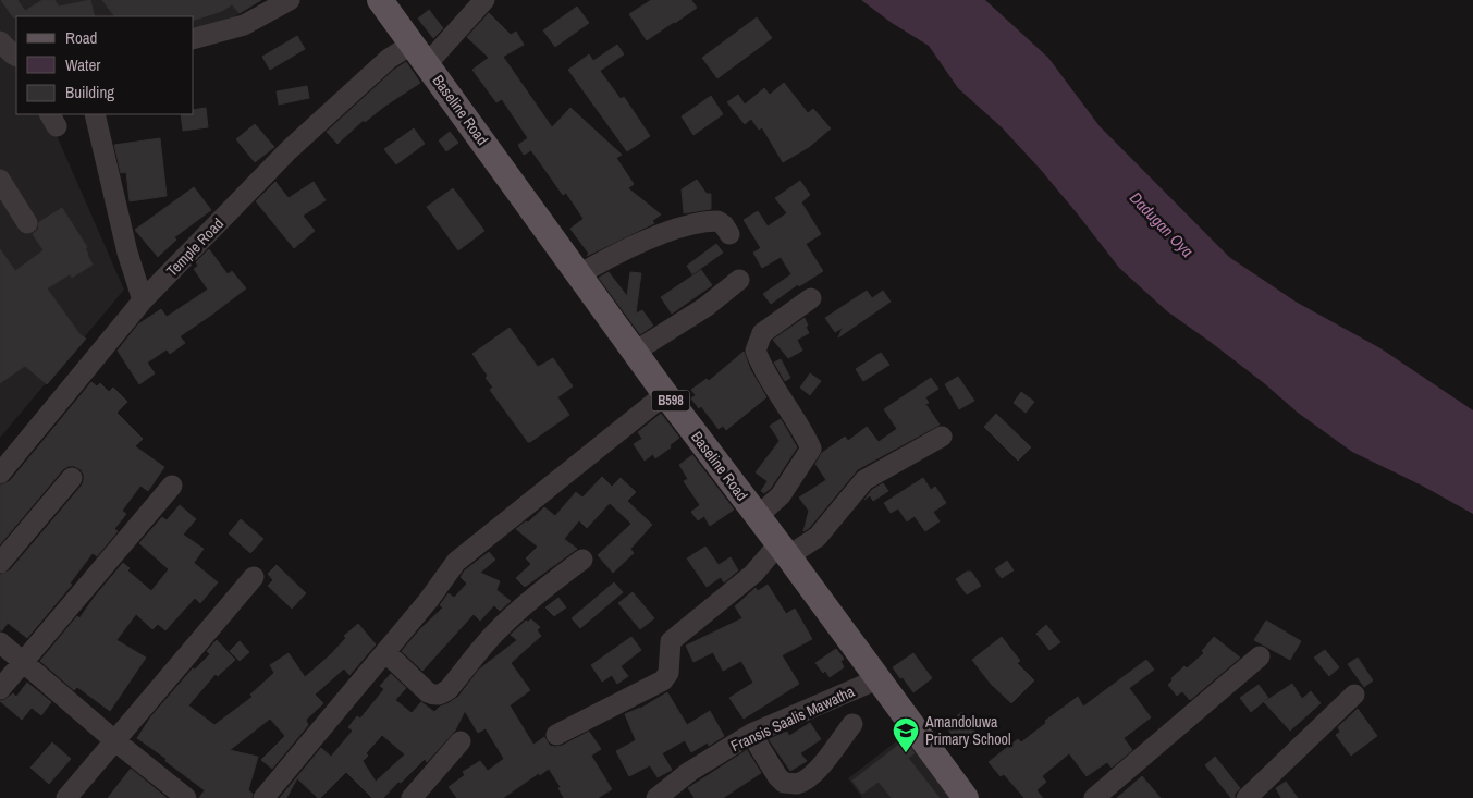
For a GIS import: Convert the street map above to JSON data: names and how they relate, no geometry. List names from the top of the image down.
{
  "streets": {
    "main road": ["Baseline Road", "B598"],
    "street": ["Temple Road", "Fransis Saalis Mawatha"]
  },
  "crossings": [
    ["Baseline Road", "Temple Road"],
    ["Baseline Road", "Fransis Saalis Mawatha"]
  ],
  "water": ["Dadugan Oya"],
  "places": {
    "school or university": ["Amandoluwa Primary School"]
  },
  "legend": ["Road", "Water", "Building"]
}
